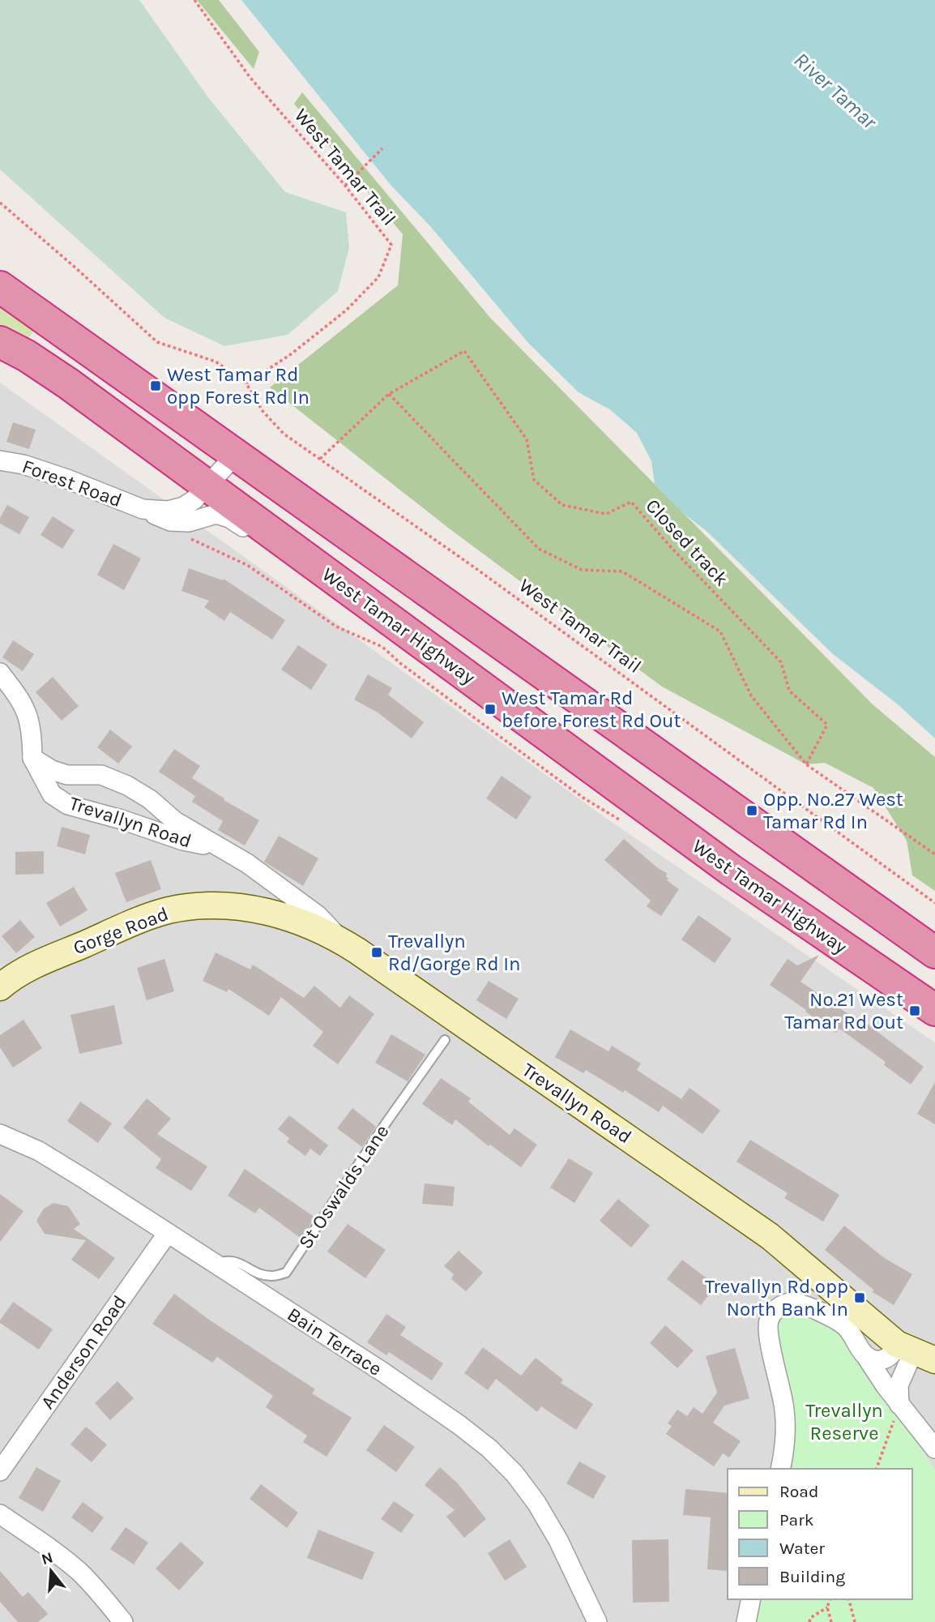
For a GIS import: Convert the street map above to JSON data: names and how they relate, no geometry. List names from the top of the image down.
{
  "streets": {
    "highway": ["West Tamar Highway"],
    "street": [
      "Forest Road",
      "Trevallyn Road",
      "Gorge Road",
      "Bain Terrace",
      "Anderson Road"
    ],
    "lane": ["St Oswalds Lane"],
    "path": ["West Tamar Trail", "Closed track"]
  },
  "crossings": [
    ["Forest Road", "West Tamar Highway"],
    ["Trevallyn Road", "Gorge Road"],
    ["St Oswalds Lane", "Bain Terrace"],
    ["Bain Terrace", "Anderson Road"]
  ],
  "water": ["River Tamar"],
  "parks": ["Trevallyn Reserve"],
  "places": {
    "transit": [
      "West Tamar Rd opp Forest Rd In",
      "West Tamar Rd before Forest Rd Out",
      "Opp. No.27 West Tamar Rd In",
      "Trevallyn Rd/Gorge Rd In",
      "No.21 West Tamar Rd Out",
      "Trevallyn Rd opp North Bank In"
    ]
  },
  "legend": [
    "Road",
    "Park",
    "Water",
    "Building"
  ],
  "north": "top"
}
